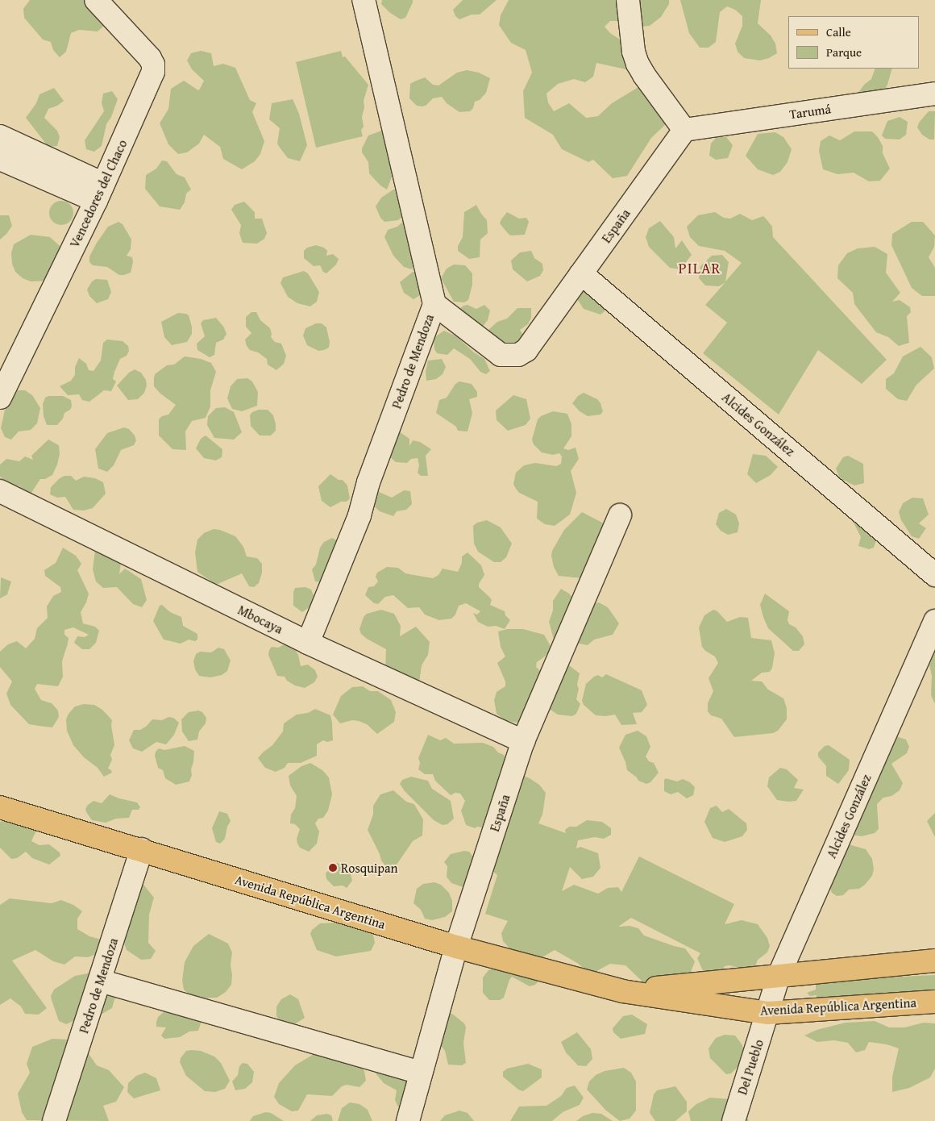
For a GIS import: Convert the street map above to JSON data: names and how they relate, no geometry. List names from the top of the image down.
{
  "streets": {
    "main road": ["Avenida República Argentina"],
    "street": [
      "Tarumá",
      "Vencedores del Chaco",
      "España",
      "Pedro de Mendoza",
      "Alcides González",
      "Mbocaya",
      "Del Pueblo"
    ]
  },
  "crossings": [
    ["Tarumá", "España"],
    ["España", "Pedro de Mendoza"],
    ["España", "Alcides González"],
    ["España", "Mbocaya"],
    ["España", "Avenida República Argentina"],
    ["Pedro de Mendoza", "Mbocaya"],
    ["Pedro de Mendoza", "Avenida República Argentina"],
    ["Alcides González", "Avenida República Argentina"],
    ["Alcides González", "Del Pueblo"],
    ["Avenida República Argentina", "Del Pueblo"]
  ],
  "districts": ["PILAR"],
  "places": ["Rosquipan"],
  "legend": ["Calle", "Parque"]
}
